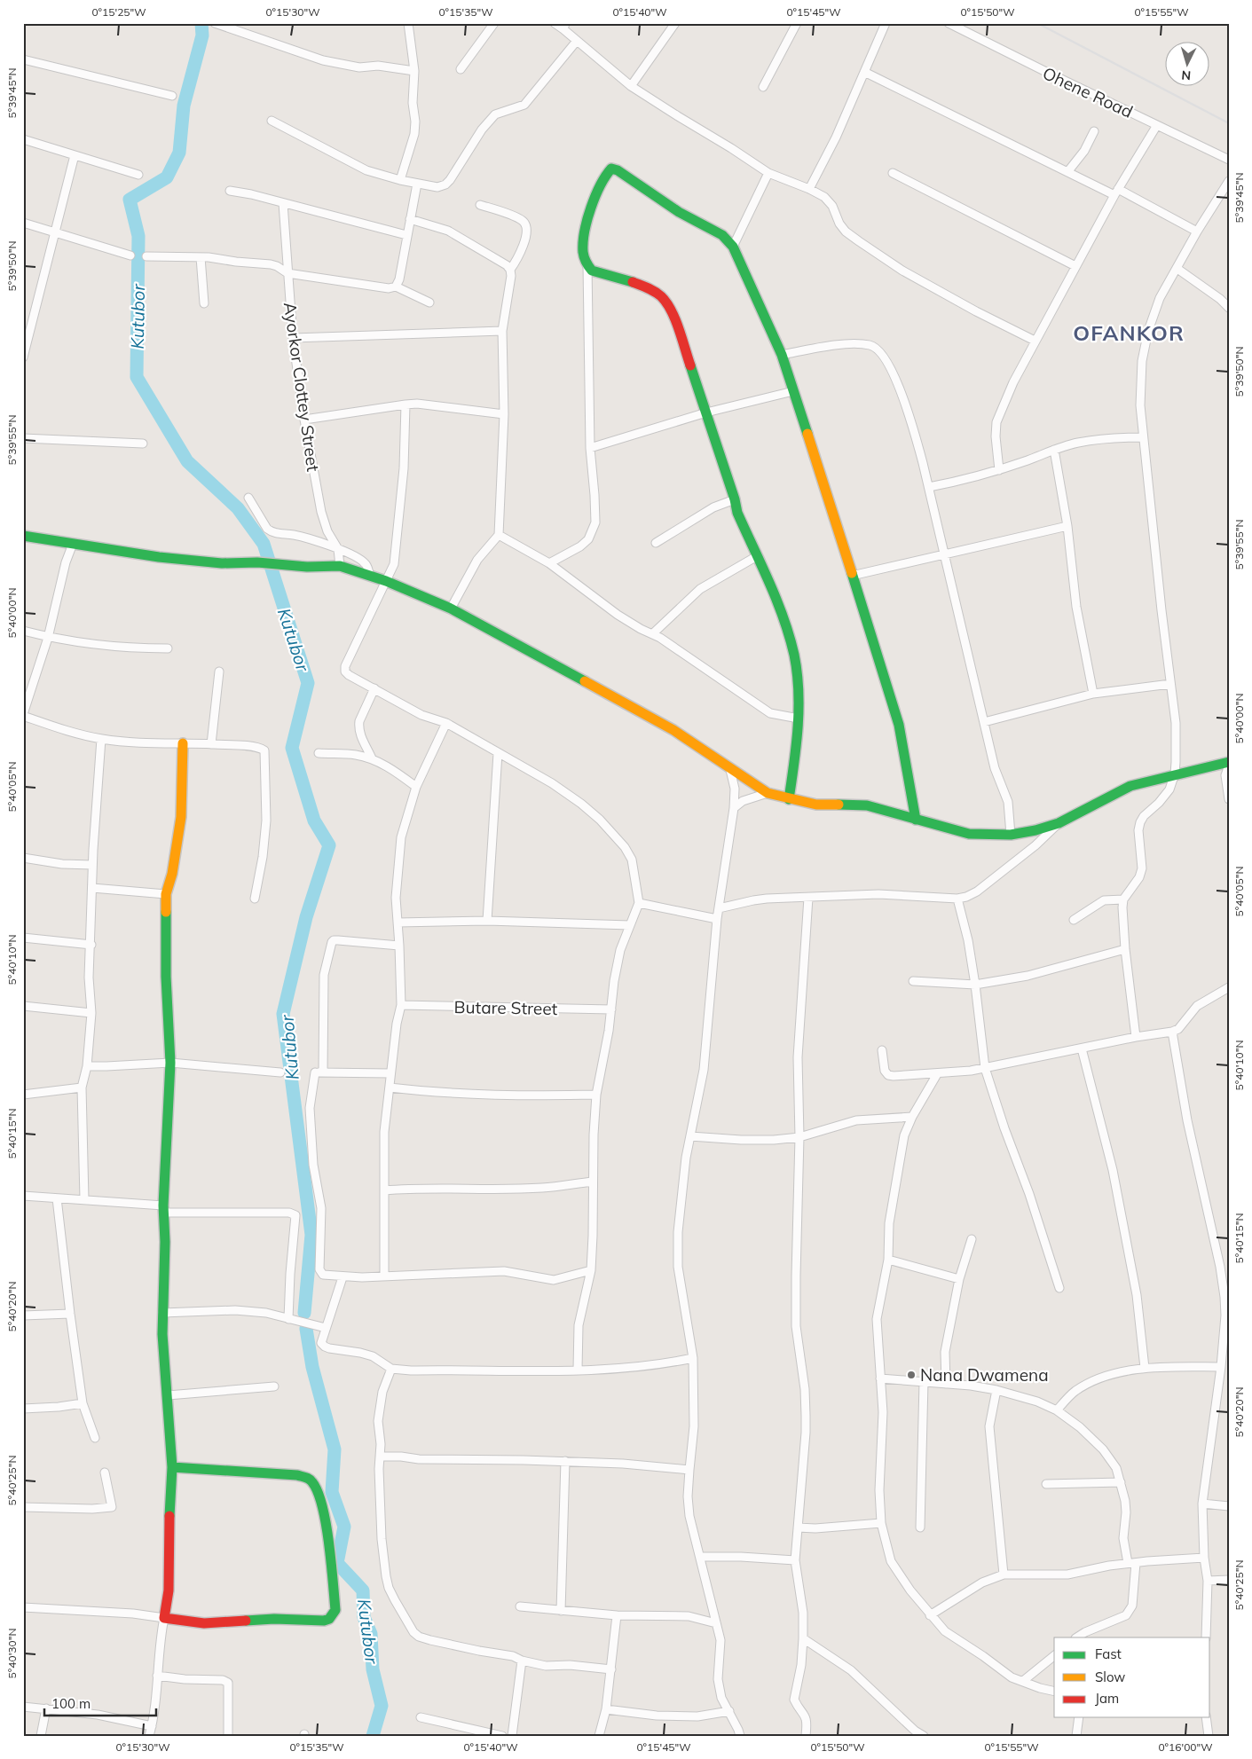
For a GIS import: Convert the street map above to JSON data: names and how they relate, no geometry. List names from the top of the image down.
{
  "streets": {
    "street": ["Ohene Road", "Ayorkor Clottey Street", "Butare Street"]
  },
  "districts": ["OFANKOR"],
  "water": ["Kutubor"],
  "places": ["Nana Dwamena"],
  "legend": ["Fast", "Slow", "Jam"],
  "scale_bar": "100 m",
  "north": "bottom",
  "coordinates": [
    "0°15'25\"W",
    "0°15'30\"W",
    "0°15'35\"W",
    "0°15'40\"W",
    "0°15'45\"W",
    "0°15'50\"W",
    "0°15'55\"W",
    "5°39'45\"N",
    "5°39'50\"N",
    "5°39'55\"N",
    "5°40'00\"N",
    "5°40'05\"N",
    "5°40'10\"N",
    "5°40'15\"N",
    "5°40'20\"N",
    "5°40'25\"N",
    "5°40'30\"N",
    "0°16'00\"W"
  ]
}
